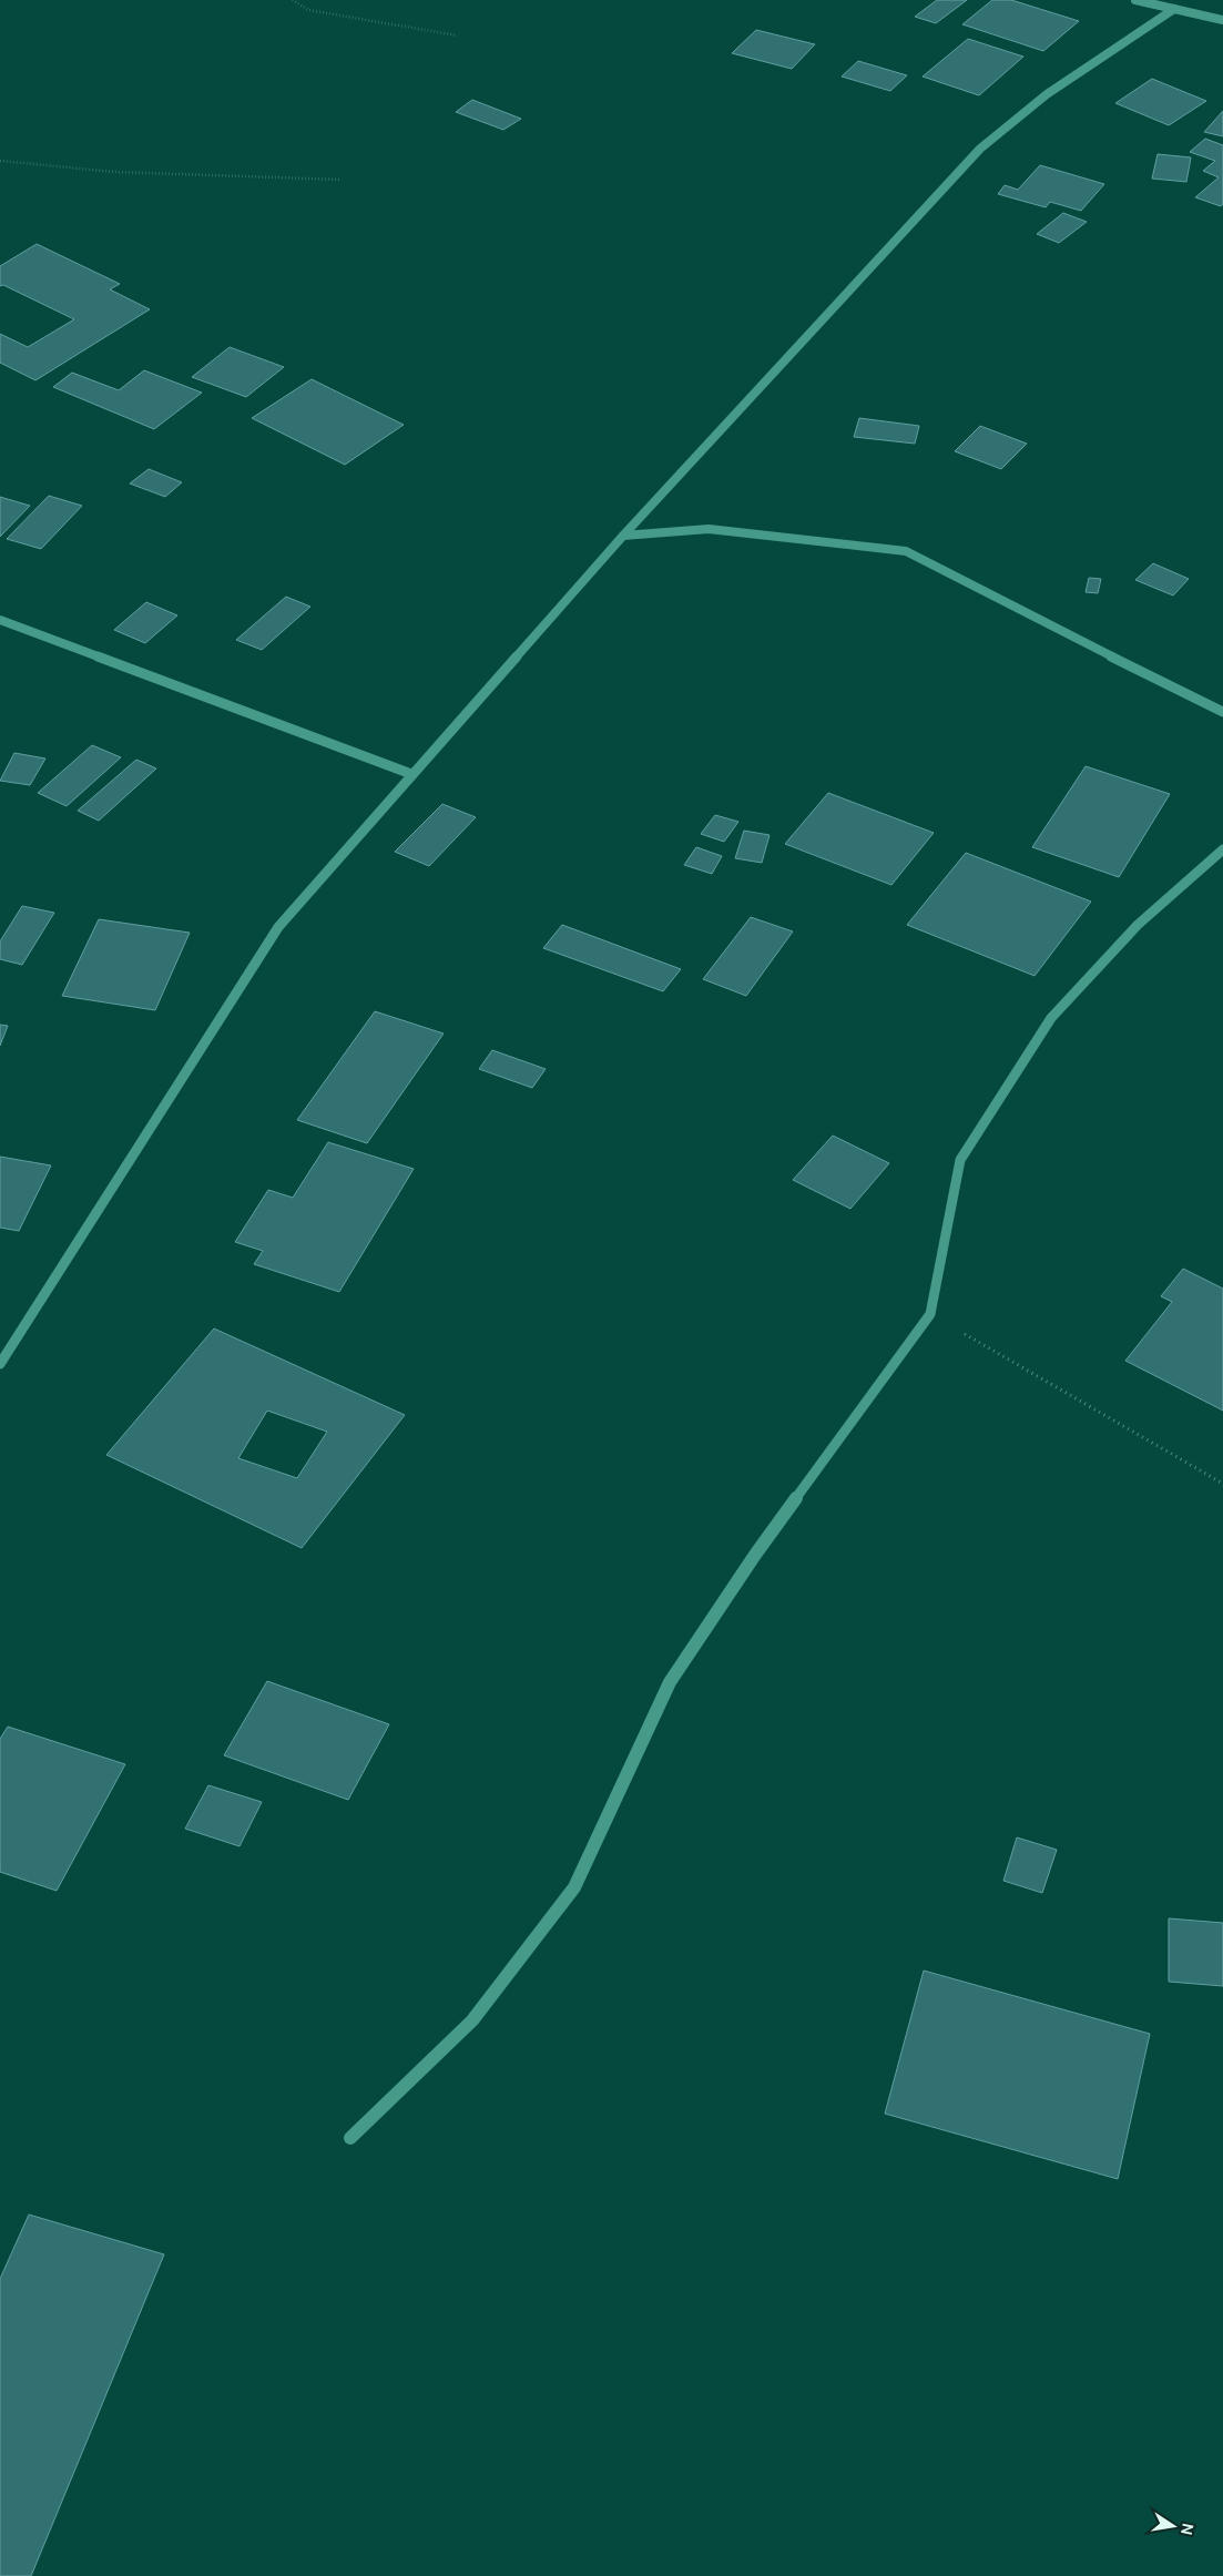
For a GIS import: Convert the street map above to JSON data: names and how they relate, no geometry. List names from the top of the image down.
{
  "north": "right"
}
